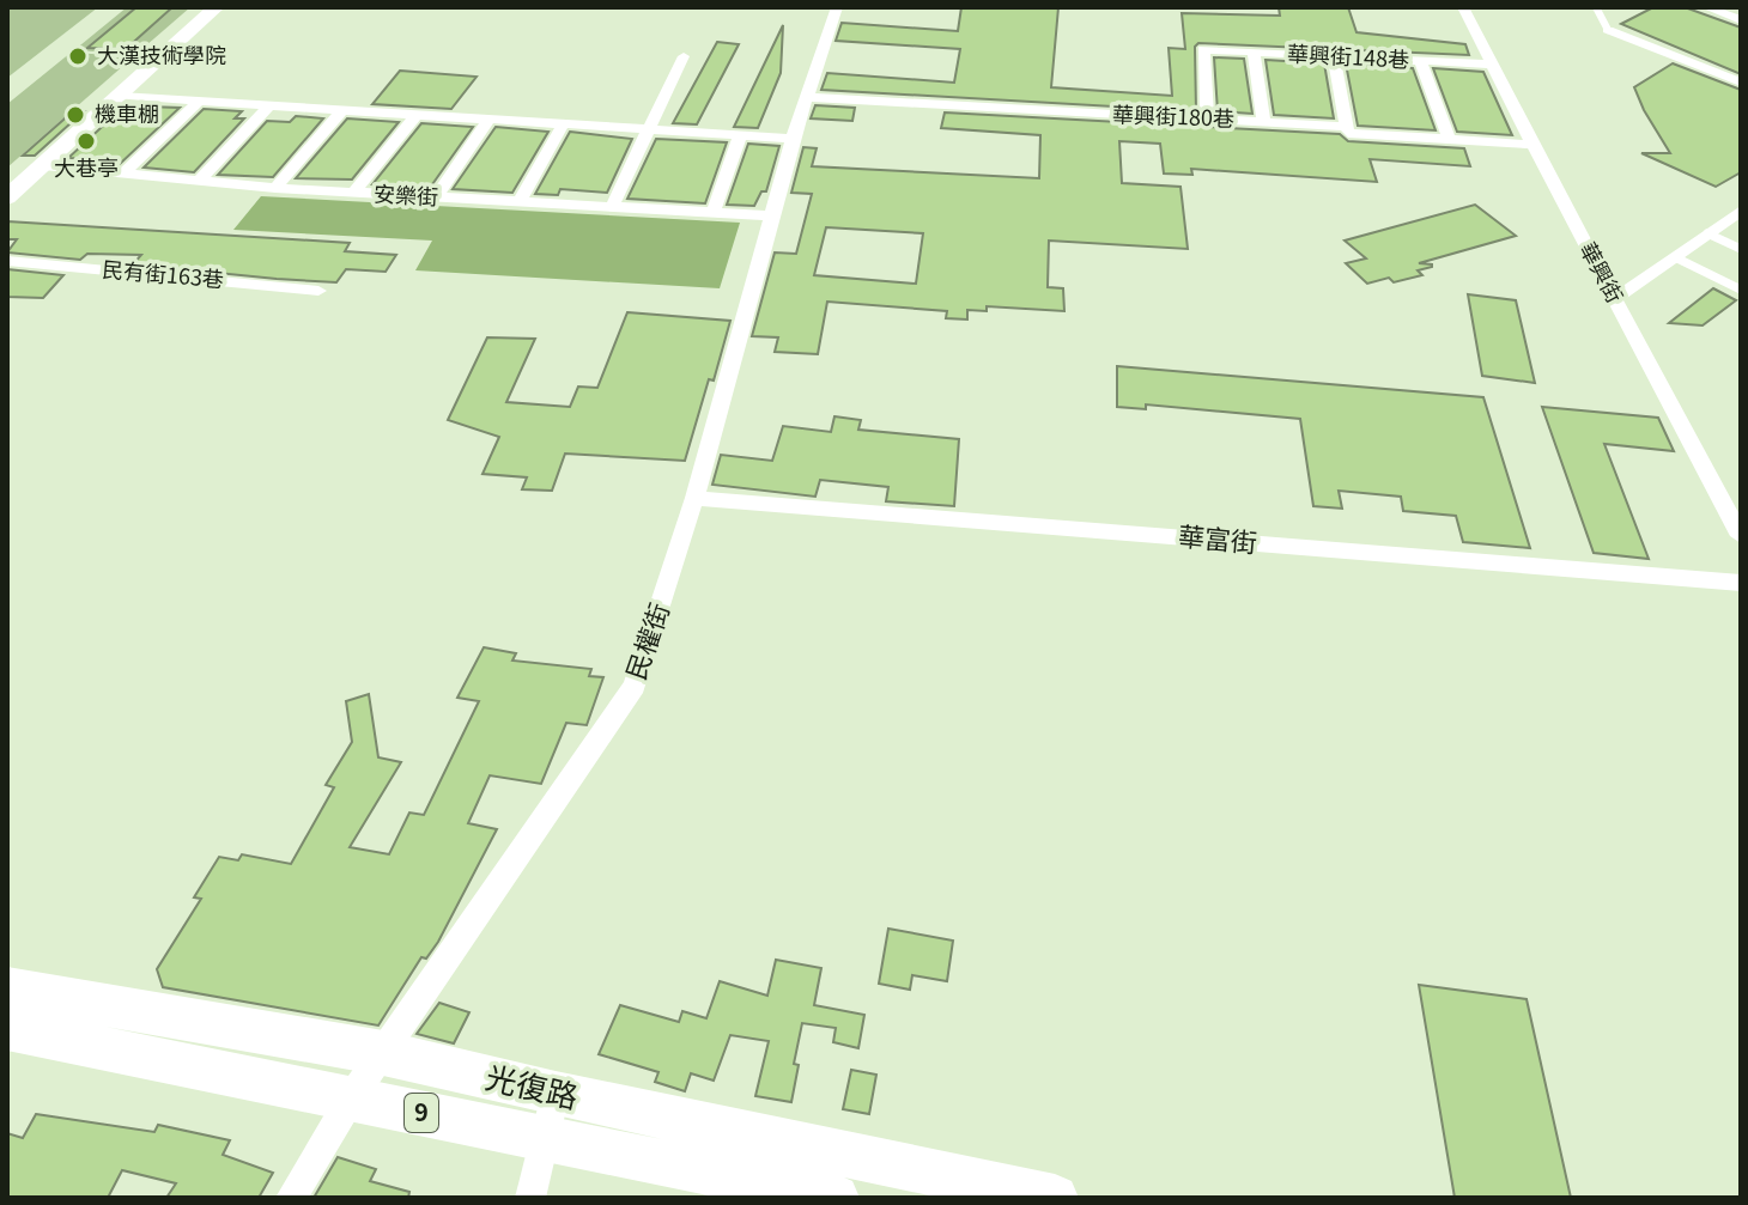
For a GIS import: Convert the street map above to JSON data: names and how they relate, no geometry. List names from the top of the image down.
{
  "streets": {
    "main road": ["光復路", "9"],
    "street": [
      "華興街148巷",
      "華興街180巷",
      "安樂街",
      "華興街",
      "民有街163巷",
      "華富街",
      "民權街"
    ]
  },
  "crossings": [
    ["華興街148巷", "華興街180巷"],
    ["華興街148巷", "華興街"],
    ["華興街180巷", "華興街"],
    ["華興街180巷", "民權街"],
    ["安樂街", "民權街"],
    ["華富街", "民權街"],
    ["民權街", "光復路"]
  ],
  "places": ["大漢技術學院", "機車棚", "大巷亭"]
}
